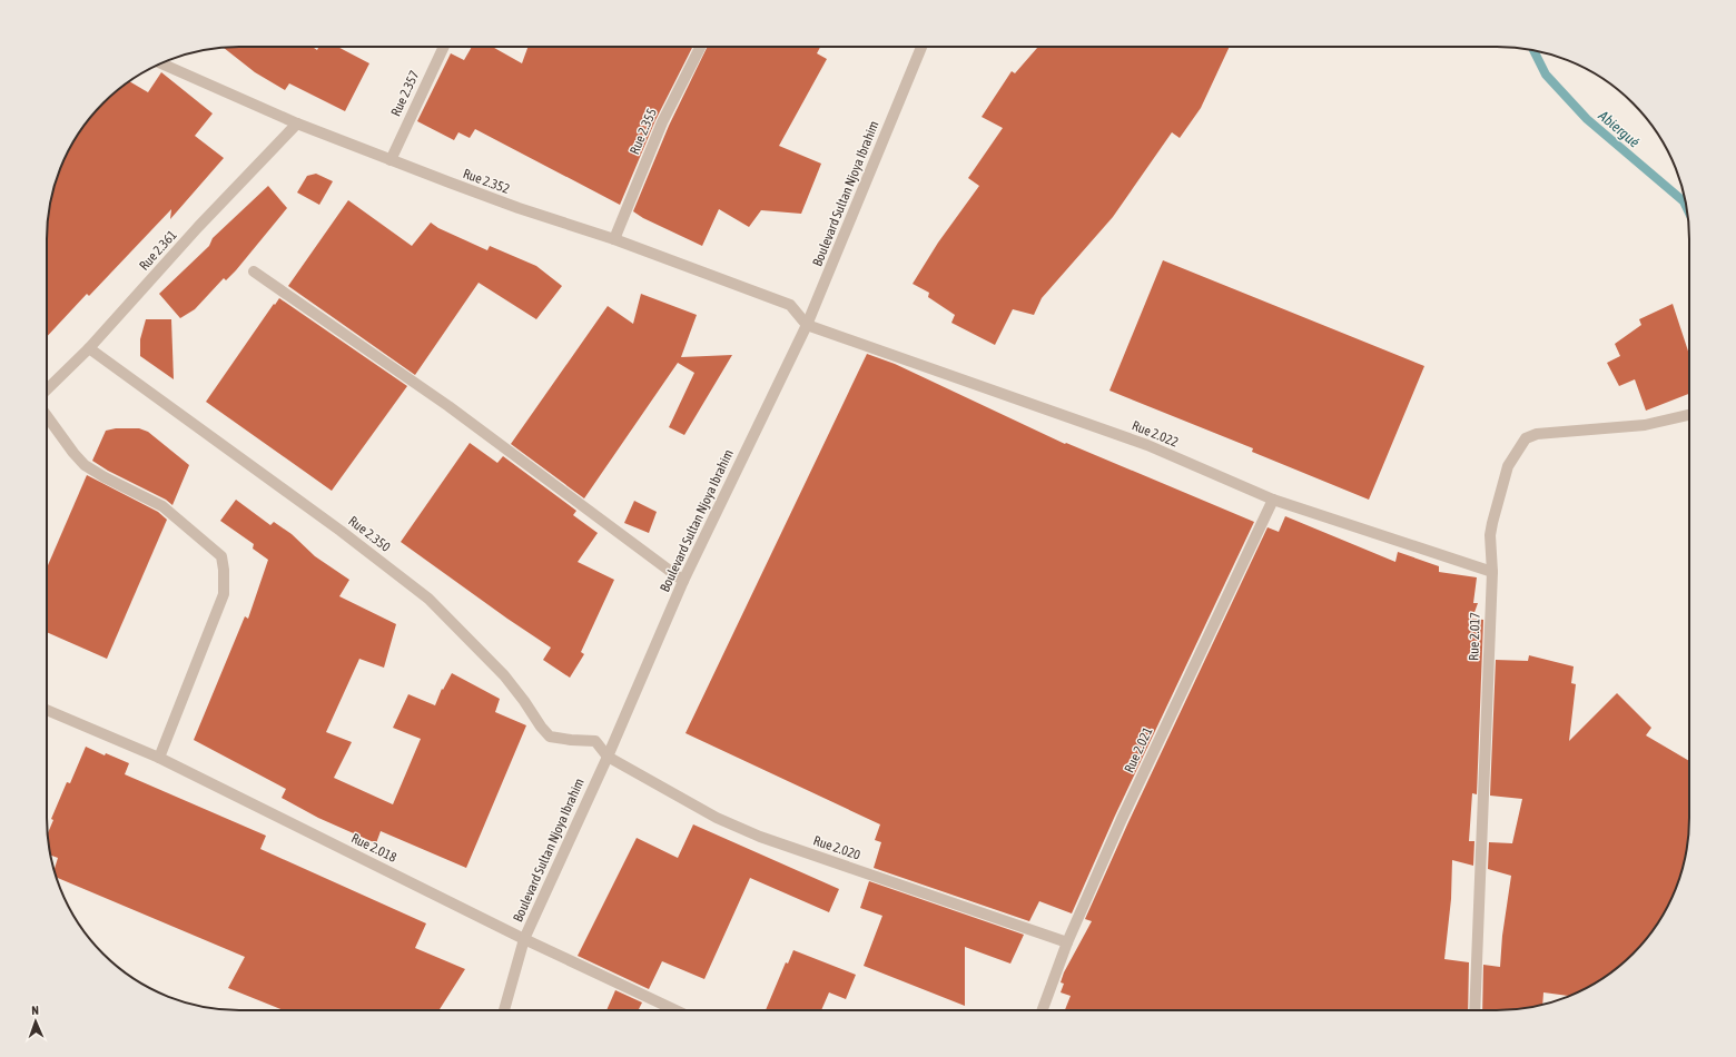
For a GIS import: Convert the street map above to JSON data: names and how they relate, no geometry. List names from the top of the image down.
{
  "streets": {
    "street": [
      "Rue 2.357",
      "Rue 2.355",
      "Rue 2.352",
      "Boulevard Sultan Njoya Ibrahim",
      "Rue 2.361",
      "Rue 2.022",
      "Rue 2.350",
      "Rue 2.017",
      "Rue 2.021",
      "Rue 2.018",
      "Rue 2.020"
    ]
  },
  "crossings": [
    ["Rue 2.357", "Rue 2.352"],
    ["Rue 2.355", "Rue 2.352"],
    ["Rue 2.352", "Boulevard Sultan Njoya Ibrahim"],
    ["Rue 2.352", "Rue 2.361"],
    ["Rue 2.352", "Rue 2.022"],
    ["Boulevard Sultan Njoya Ibrahim", "Rue 2.022"],
    ["Boulevard Sultan Njoya Ibrahim", "Rue 2.350"],
    ["Boulevard Sultan Njoya Ibrahim", "Rue 2.018"],
    ["Boulevard Sultan Njoya Ibrahim", "Rue 2.020"],
    ["Rue 2.361", "Rue 2.350"],
    ["Rue 2.022", "Rue 2.017"],
    ["Rue 2.022", "Rue 2.021"],
    ["Rue 2.350", "Rue 2.020"],
    ["Rue 2.021", "Rue 2.020"]
  ],
  "water": ["Abiergué"],
  "north": "top"
}
